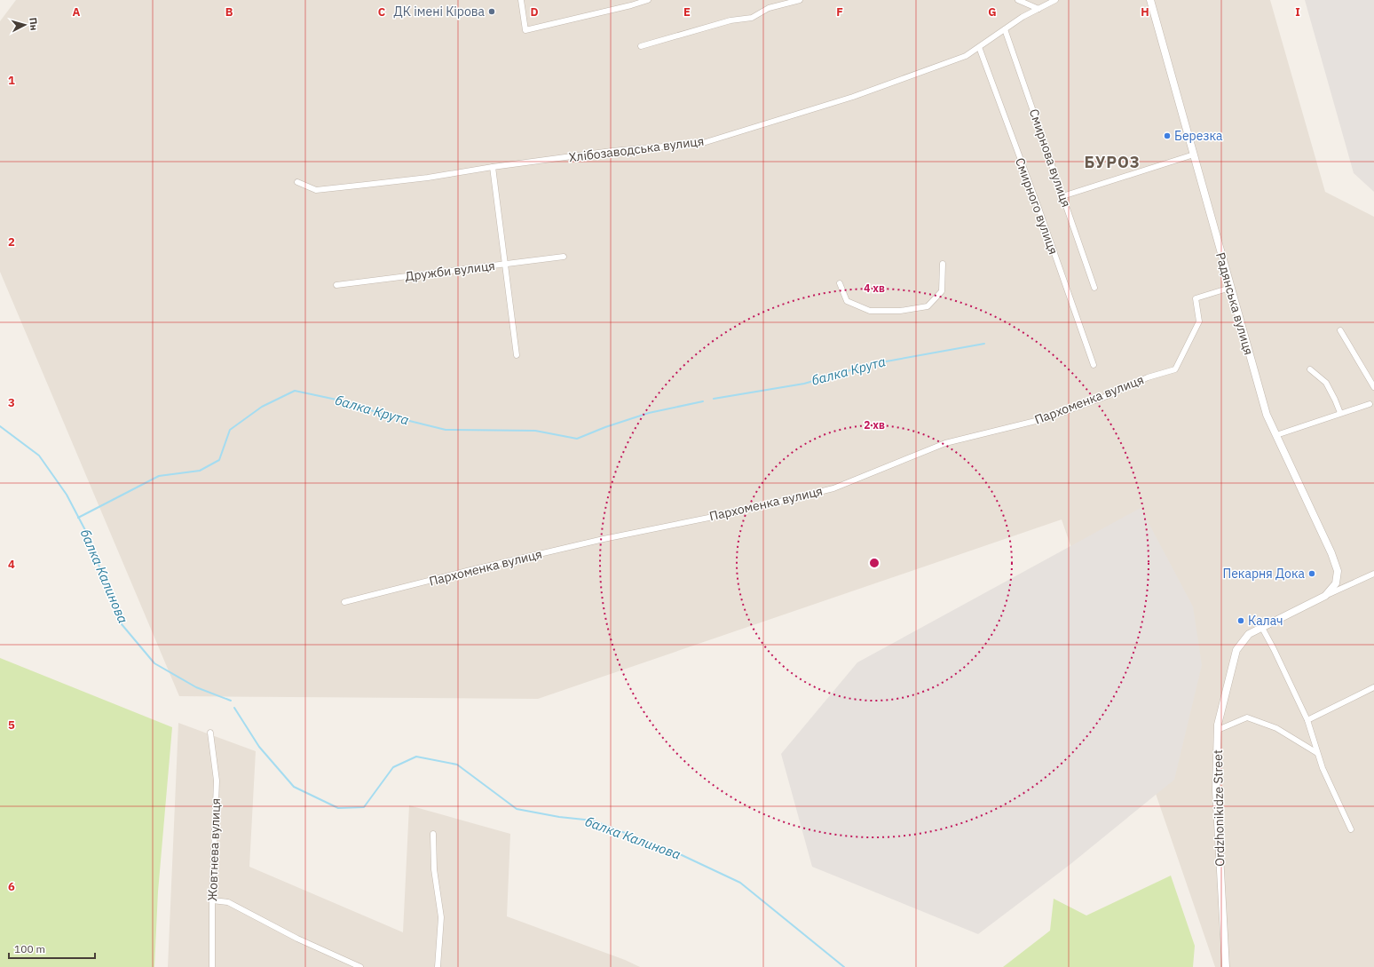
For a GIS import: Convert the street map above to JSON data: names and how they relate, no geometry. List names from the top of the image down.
{
  "streets": {
    "street": [
      "Хлібозаводська вулиця",
      "Смирнова вулиця",
      "Смирного вулиця",
      "Дружби вулиця",
      "Радянська вулиця",
      "Пархоменка вулиця",
      "Ordzhonikidze Street",
      "Жовтнева вулиця"
    ]
  },
  "crossings": [
    ["Хлібозаводська вулиця", "Смирнова вулиця"],
    ["Хлібозаводська вулиця", "Смирного вулиця"],
    ["Радянська вулиця", "Пархоменка вулиця"],
    ["Радянська вулиця", "Ordzhonikidze Street"]
  ],
  "districts": ["БУРОЗ"],
  "water": ["балка Крута", "балка Калинова"],
  "places": [
    "ДК імені Кірова",
    "Березка",
    "Пекарня Дока",
    "Калач"
  ],
  "scale_bar": "100 m",
  "north": "right",
  "grid": {
    "columns": [
      "A",
      "B",
      "C",
      "D",
      "E",
      "F",
      "G",
      "H",
      "I"
    ],
    "rows": [
      "1",
      "2",
      "3",
      "4",
      "5",
      "6"
    ]
  },
  "rings": ["4 хв", "2 хв"]
}
